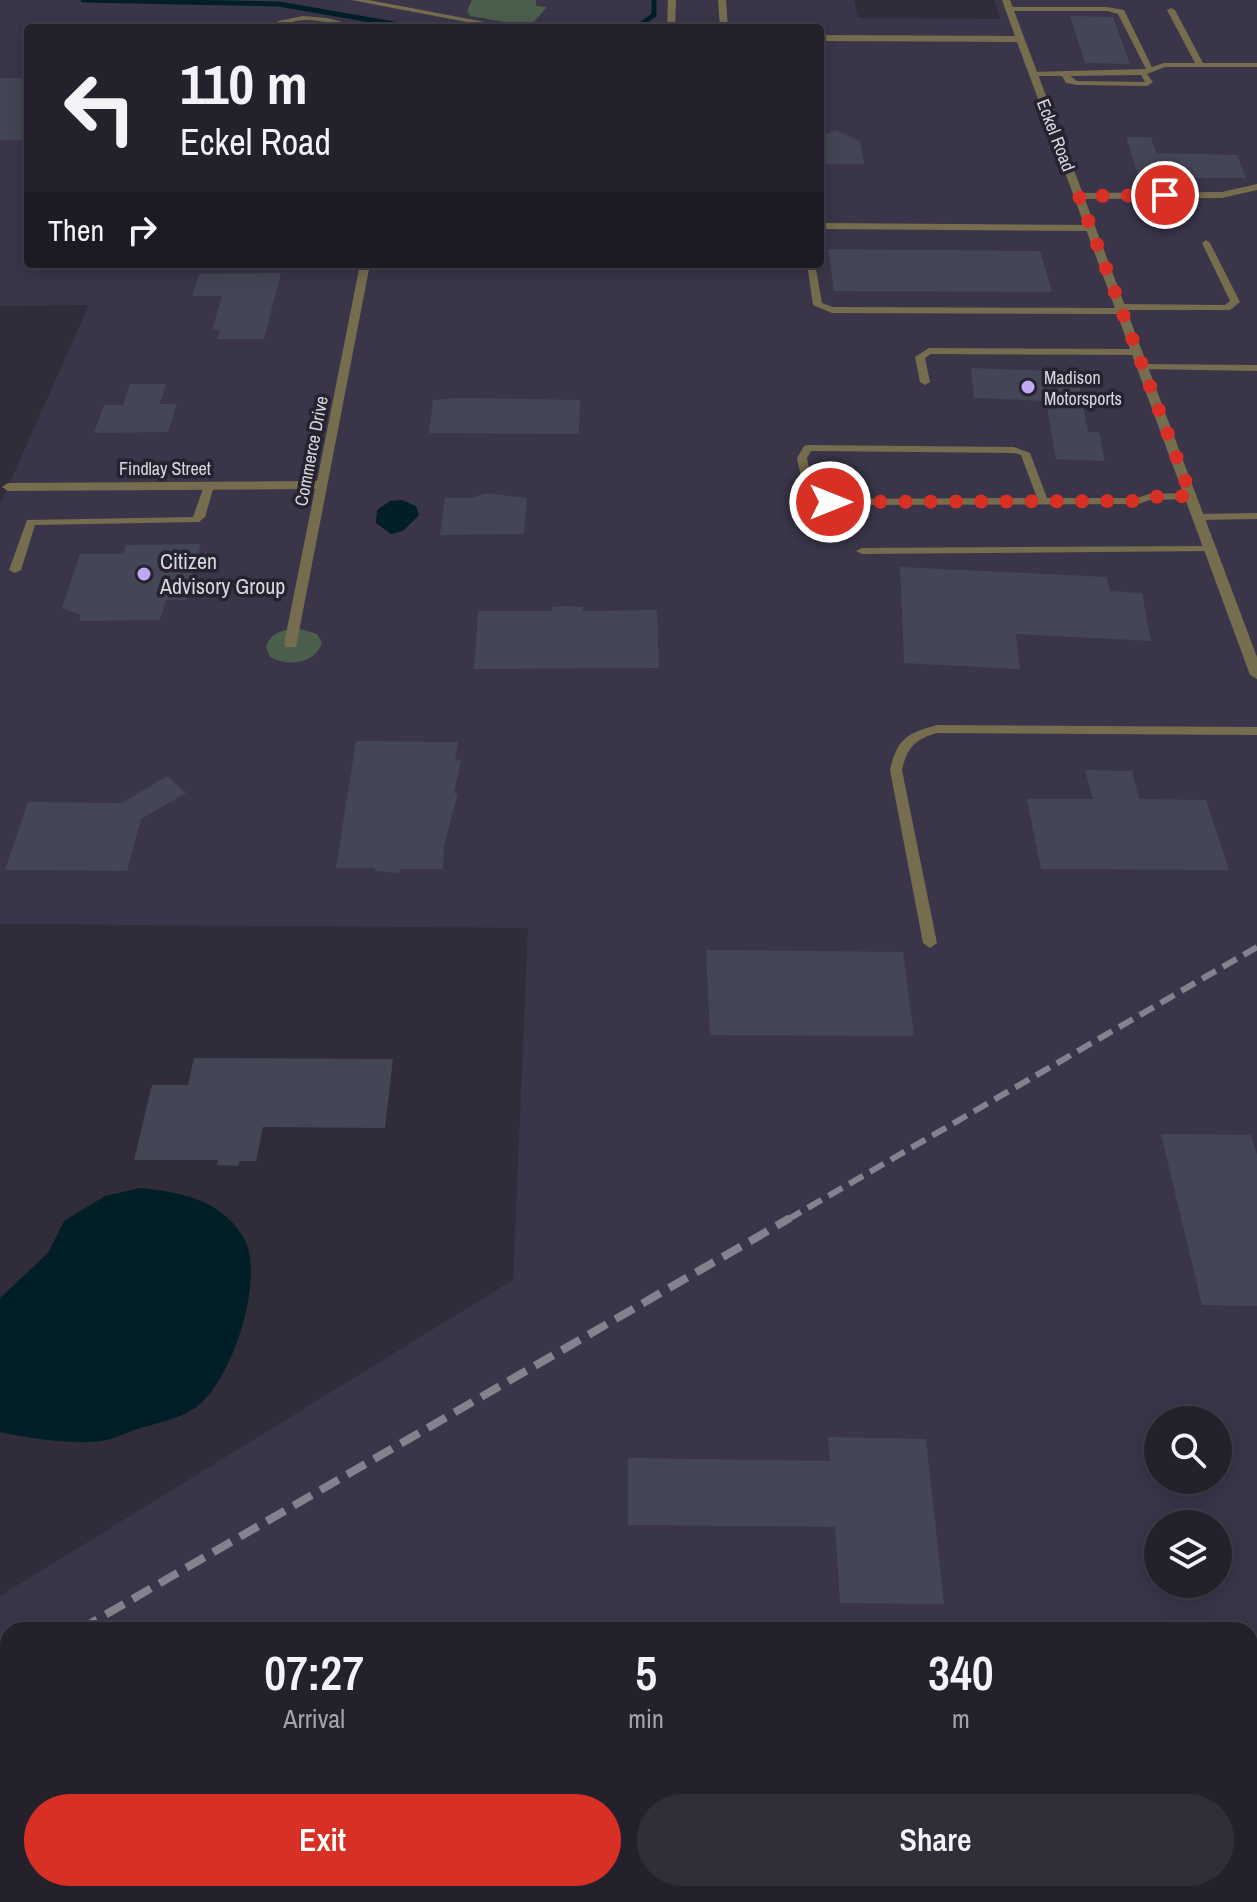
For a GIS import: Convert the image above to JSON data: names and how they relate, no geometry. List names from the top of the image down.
{
  "streets": {
    "street": ["Eckel Road", "Commerce Drive", "Findlay Street"]
  },
  "crossings": [
    ["Commerce Drive", "Findlay Street"]
  ],
  "places": ["Madison Motorsports", "Citizen Advisory Group"],
  "page": {
    "turn": ["110 m", "Eckel Road"],
    "then": "Then",
    "eta": [
      "07:27",
      "Arrival",
      "5",
      "min",
      "340",
      "m"
    ],
    "buttons": ["Exit", "Share"]
  }
}
